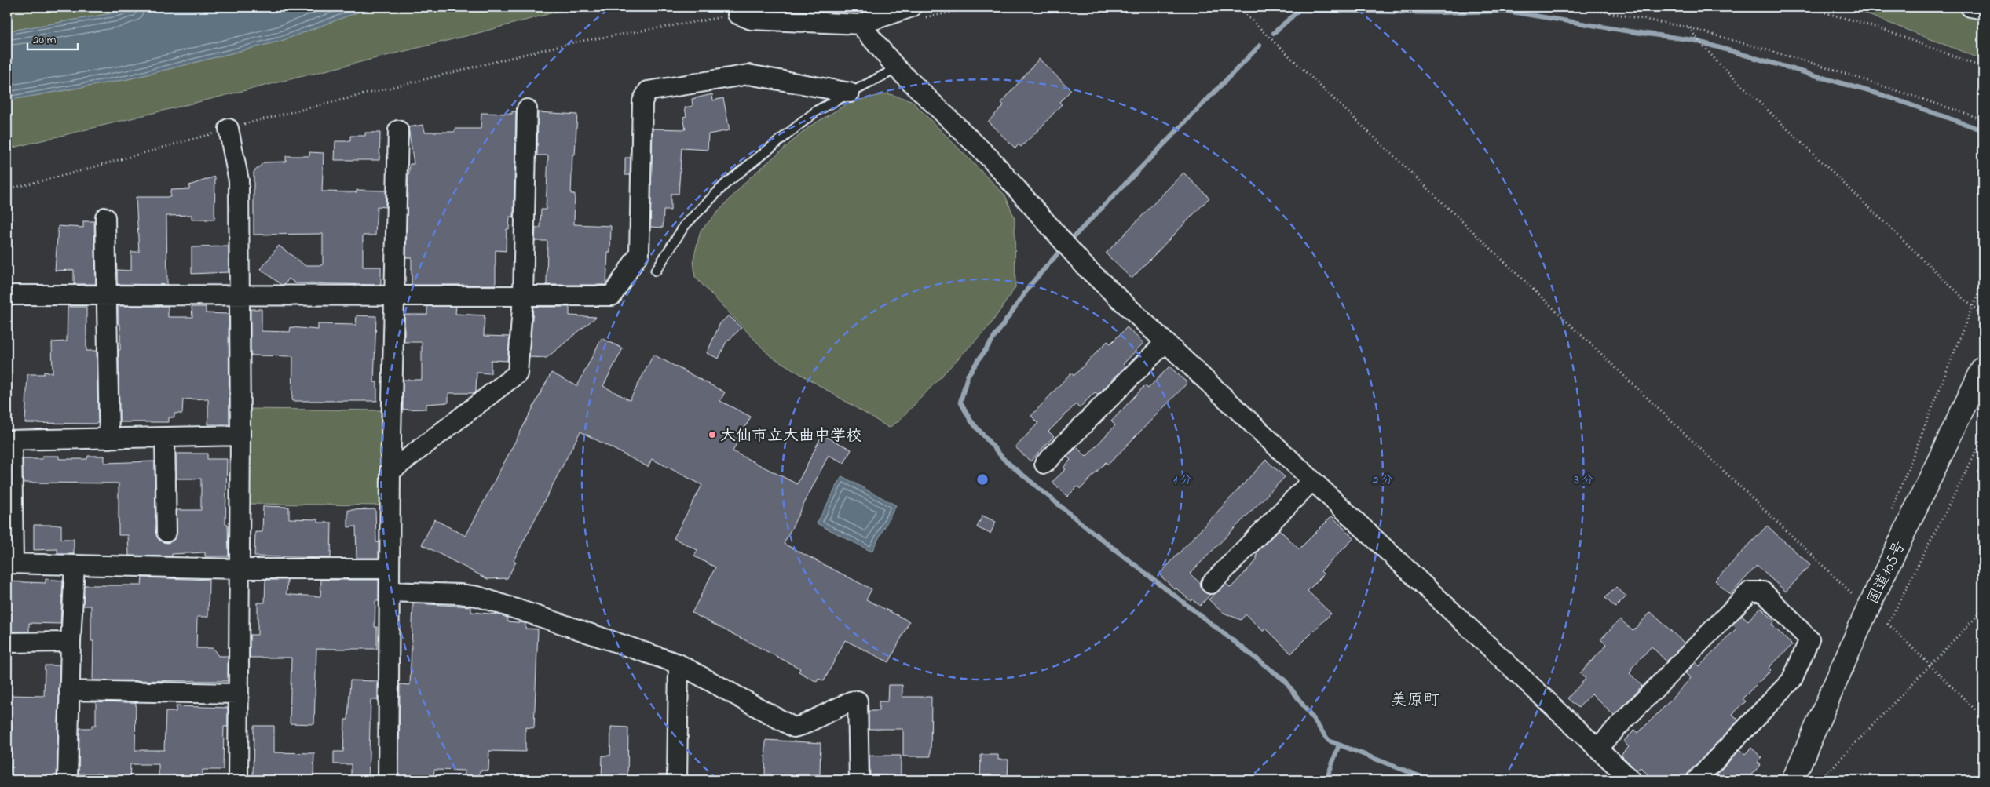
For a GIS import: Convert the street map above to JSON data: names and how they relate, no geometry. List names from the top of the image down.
{
  "streets": {
    "highway": ["国道105号"]
  },
  "districts": ["美原町"],
  "places": ["大仙市立大曲中学校"],
  "scale_bar": "20 m",
  "rings": ["1 分", "2 分", "3 分"]
}
